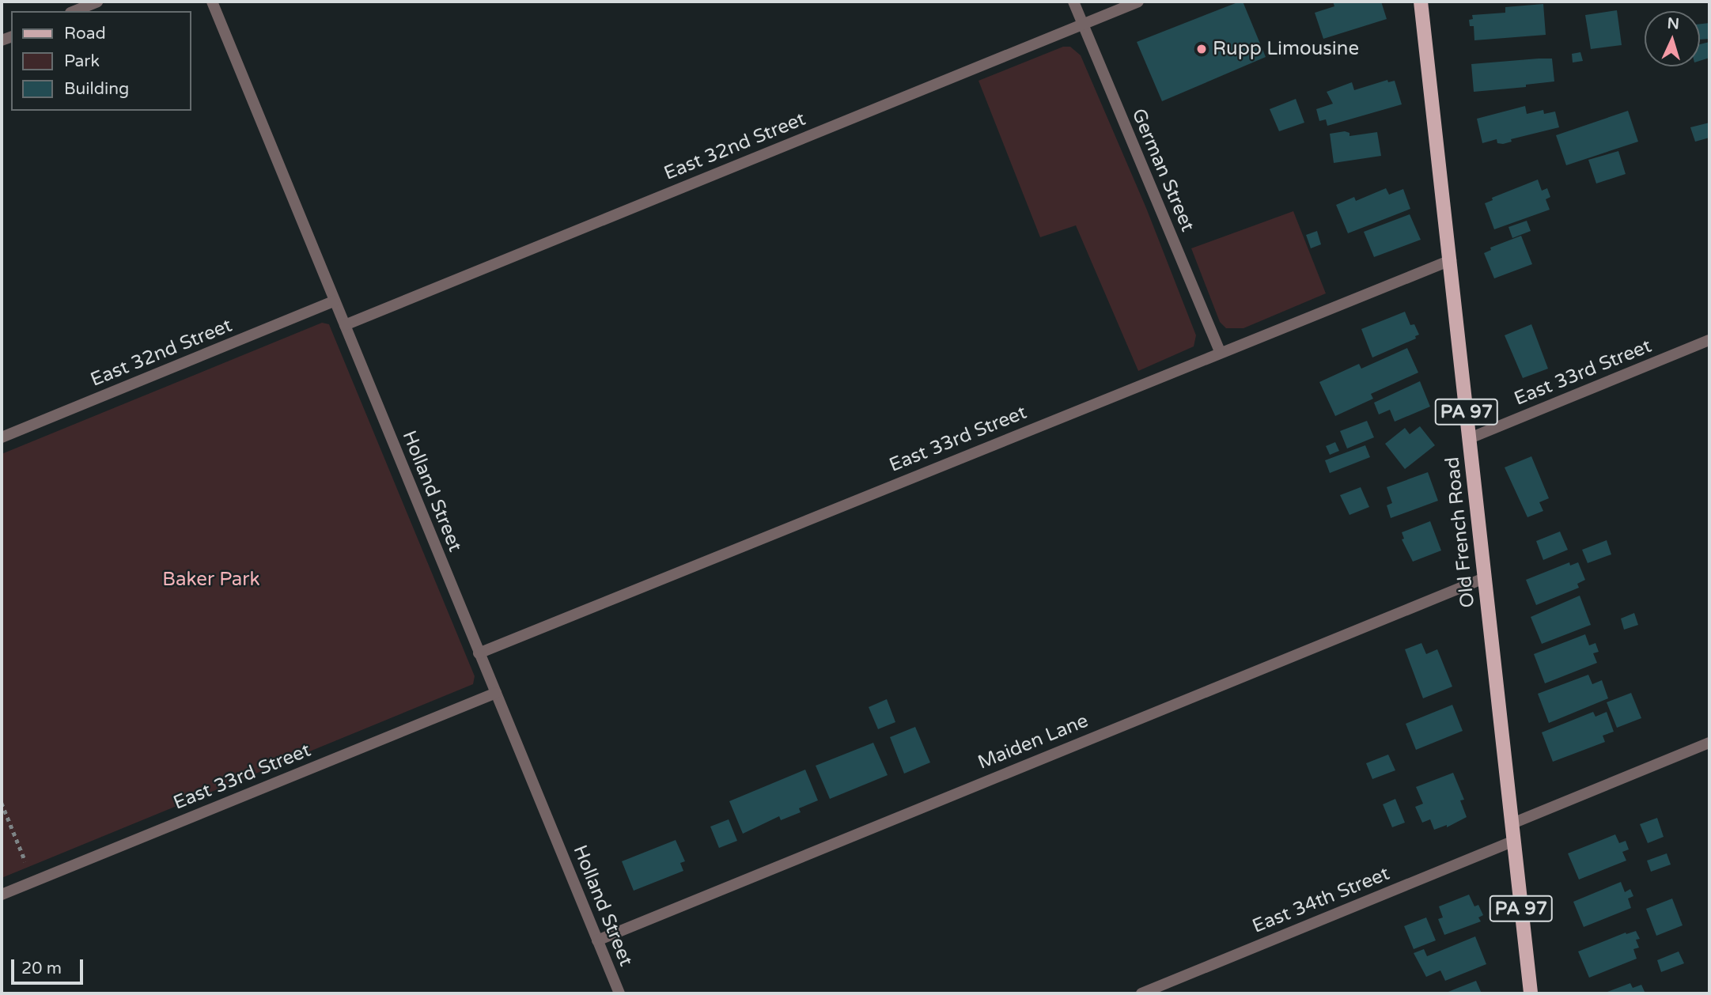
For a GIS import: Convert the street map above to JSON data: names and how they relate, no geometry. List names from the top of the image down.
{
  "streets": {
    "main road": ["PA 97", "Old French Road"],
    "street": [
      "East 32nd Street",
      "German Street",
      "East 33rd Street",
      "Holland Street",
      "Maiden Lane",
      "East 34th Street"
    ]
  },
  "crossings": [
    ["East 32nd Street", "German Street"],
    ["East 32nd Street", "Holland Street"],
    ["German Street", "East 33rd Street"],
    ["East 33rd Street", "Holland Street"],
    ["East 33rd Street", "Old French Road"],
    ["Holland Street", "Maiden Lane"],
    ["Old French Road", "Maiden Lane"],
    ["Old French Road", "East 34th Street"]
  ],
  "parks": ["Baker Park"],
  "places": ["Rupp Limousine"],
  "legend": ["Road", "Park", "Building"],
  "scale_bar": "20 m",
  "north": "top"
}
